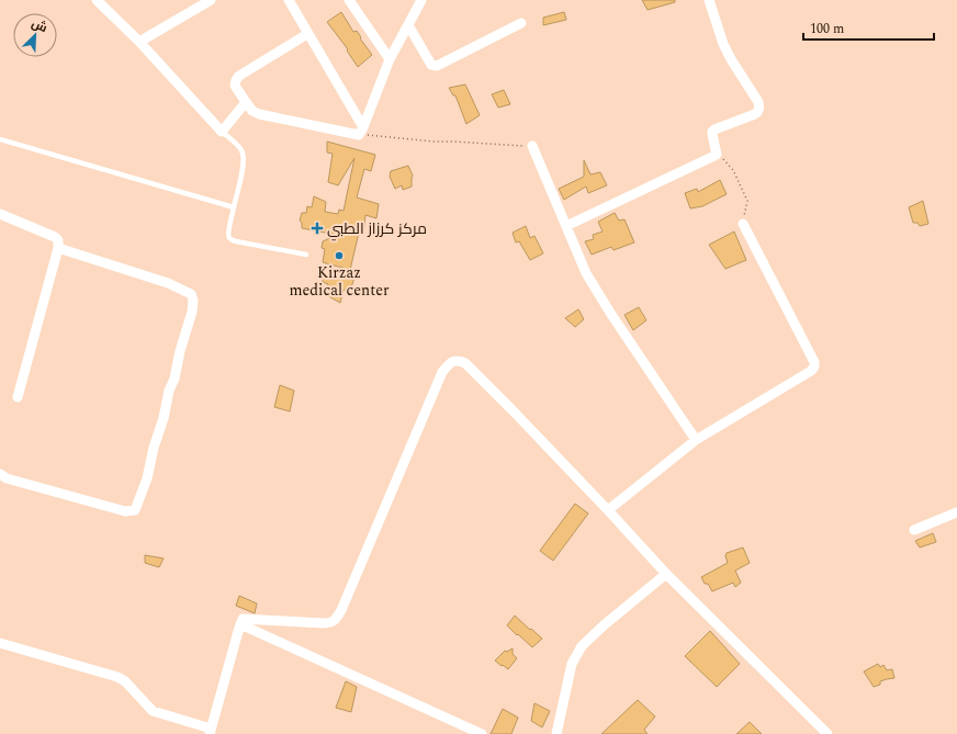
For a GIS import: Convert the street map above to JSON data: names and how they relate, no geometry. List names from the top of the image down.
{
  "places": {
    "health": ["مركز كرزاز الطبي"],
    "other": ["Kirzaz medical center"]
  },
  "scale_bar": "100 m",
  "north": "top right"
}
